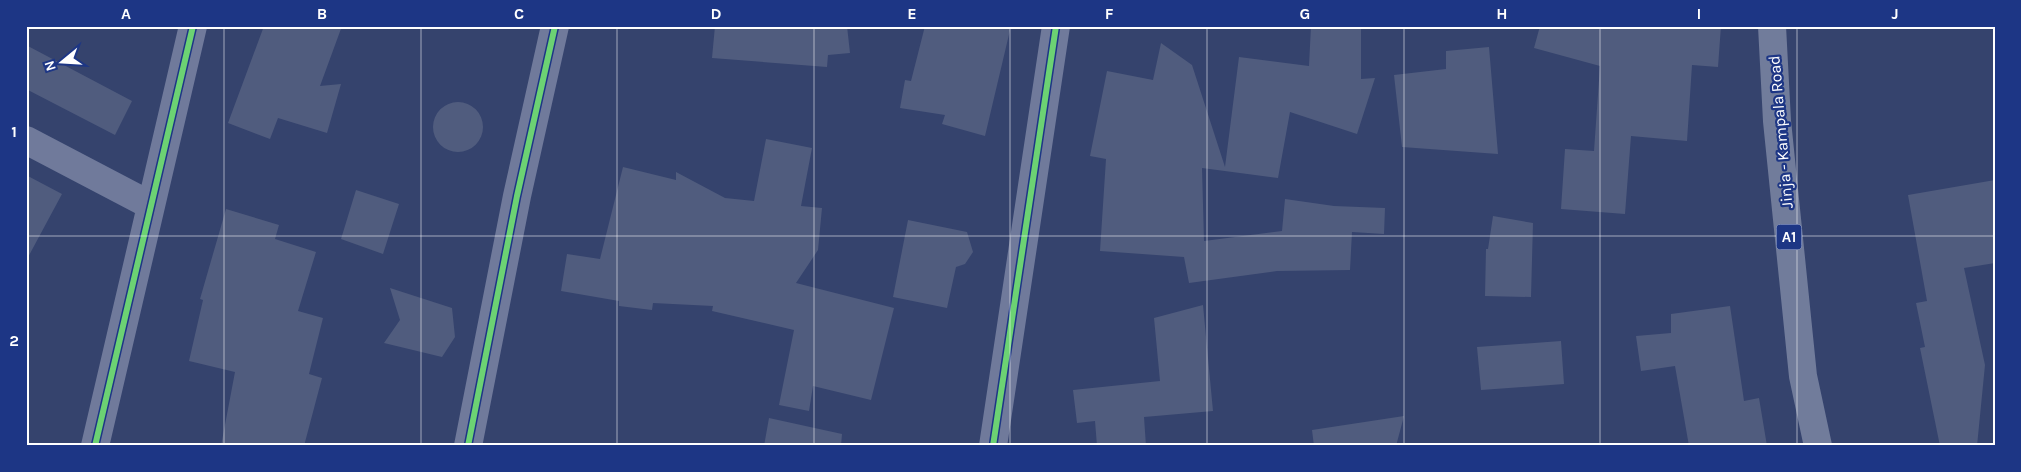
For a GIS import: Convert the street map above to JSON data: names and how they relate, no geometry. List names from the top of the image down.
{
  "streets": {
    "highway": ["Jinja - Kampala Road", "A1"]
  },
  "north": "left",
  "grid": {
    "columns": [
      "A",
      "B",
      "C",
      "D",
      "E",
      "F",
      "G",
      "H",
      "I",
      "J"
    ],
    "rows": ["1", "2"]
  }
}
